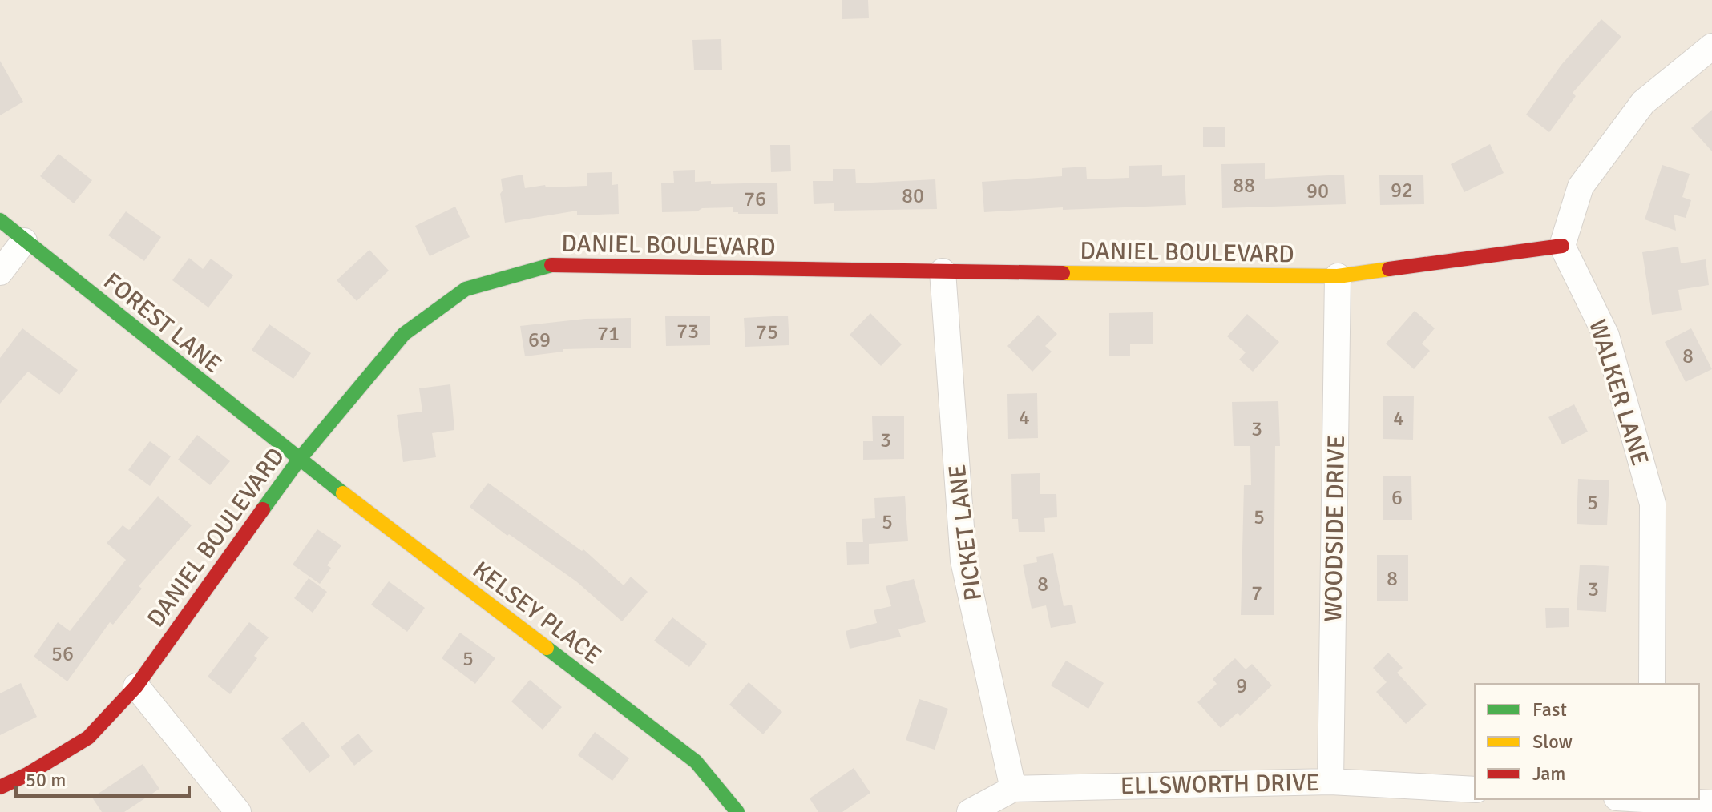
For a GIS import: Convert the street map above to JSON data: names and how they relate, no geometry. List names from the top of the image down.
{
  "streets": {
    "street": [
      "DANIEL BOULEVARD",
      "FOREST LANE",
      "WALKER LANE",
      "WOODSIDE DRIVE",
      "PICKET LANE",
      "KELSEY PLACE",
      "ELLSWORTH DRIVE"
    ]
  },
  "crossings": [
    ["DANIEL BOULEVARD", "FOREST LANE"],
    ["DANIEL BOULEVARD", "WALKER LANE"],
    ["DANIEL BOULEVARD", "WOODSIDE DRIVE"],
    ["DANIEL BOULEVARD", "PICKET LANE"],
    ["DANIEL BOULEVARD", "KELSEY PLACE"],
    ["FOREST LANE", "KELSEY PLACE"],
    ["WOODSIDE DRIVE", "ELLSWORTH DRIVE"],
    ["PICKET LANE", "ELLSWORTH DRIVE"]
  ],
  "house_numbers": [
    "88",
    "92",
    "90",
    "80",
    "76",
    "73",
    "75",
    "71",
    "69",
    "8",
    "4",
    "4",
    "3",
    "3",
    "6",
    "5",
    "5",
    "5",
    "8",
    "8",
    "3",
    "7",
    "56",
    "5",
    "9"
  ],
  "legend": ["Fast", "Slow", "Jam"],
  "scale_bar": "50 m"
}
